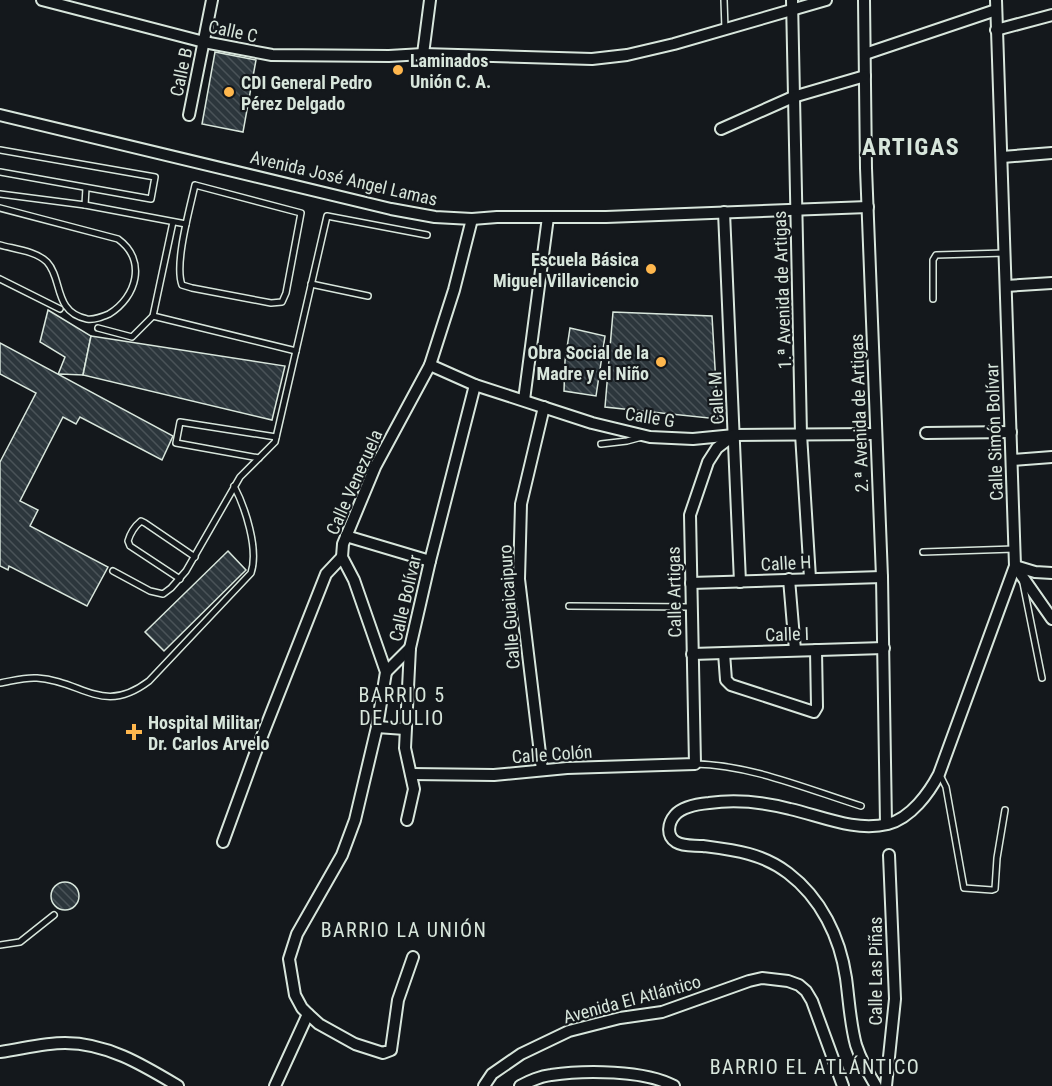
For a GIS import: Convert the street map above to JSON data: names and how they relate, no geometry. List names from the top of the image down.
{
  "streets": {
    "street": [
      "Calle C",
      "Calle B",
      "Avenida José Angel Lamas",
      "1.ª Avenida de Artigas",
      "Calle M",
      "2.ª Avenida de Artigas",
      "Calle G",
      "Calle Simón Bolívar",
      "Calle Venezuela",
      "Calle H",
      "Calle Artigas",
      "Calle Bolívar",
      "Calle Guaicaipuro",
      "Calle I",
      "Calle Colón",
      "Calle Las Piñas",
      "Avenida El Atlántico"
    ]
  },
  "crossings": [
    ["Calle C", "Calle B"],
    ["Calle C", "1.ª Avenida de Artigas"],
    ["Avenida José Angel Lamas", "1.ª Avenida de Artigas"],
    ["Avenida José Angel Lamas", "Calle M"],
    ["Avenida José Angel Lamas", "2.ª Avenida de Artigas"],
    ["Avenida José Angel Lamas", "Calle Venezuela"],
    ["1.ª Avenida de Artigas", "Calle G"],
    ["1.ª Avenida de Artigas", "Calle H"],
    ["Calle M", "Calle G"],
    ["Calle M", "Calle H"],
    ["Calle M", "Calle Artigas"],
    ["2.ª Avenida de Artigas", "Calle G"],
    ["2.ª Avenida de Artigas", "Calle Simón Bolívar"],
    ["2.ª Avenida de Artigas", "Calle H"],
    ["2.ª Avenida de Artigas", "Calle I"],
    ["Calle G", "Calle Venezuela"],
    ["Calle G", "Calle Artigas"],
    ["Calle G", "Calle Bolívar"],
    ["Calle G", "Calle Guaicaipuro"],
    ["Calle H", "Calle Artigas"],
    ["Calle Artigas", "Calle I"],
    ["Calle Artigas", "Calle Colón"],
    ["Calle Bolívar", "Calle Colón"],
    ["Calle Guaicaipuro", "Calle Colón"]
  ],
  "districts": [
    "ARTIGAS",
    "BARRIO 5 DE JULIO",
    "BARRIO LA UNIÓN",
    "BARRIO EL ATLÁNTICO"
  ],
  "places": {
    "other": [
      "Laminados Unión C. A.",
      "CDI General Pedro Pérez Delgado",
      "Escuela Básica Miguel Villavicencio",
      "Obra Social de la Madre y el Niño"
    ],
    "health": ["Hospital Militar Dr. Carlos Arvelo"]
  }
}
